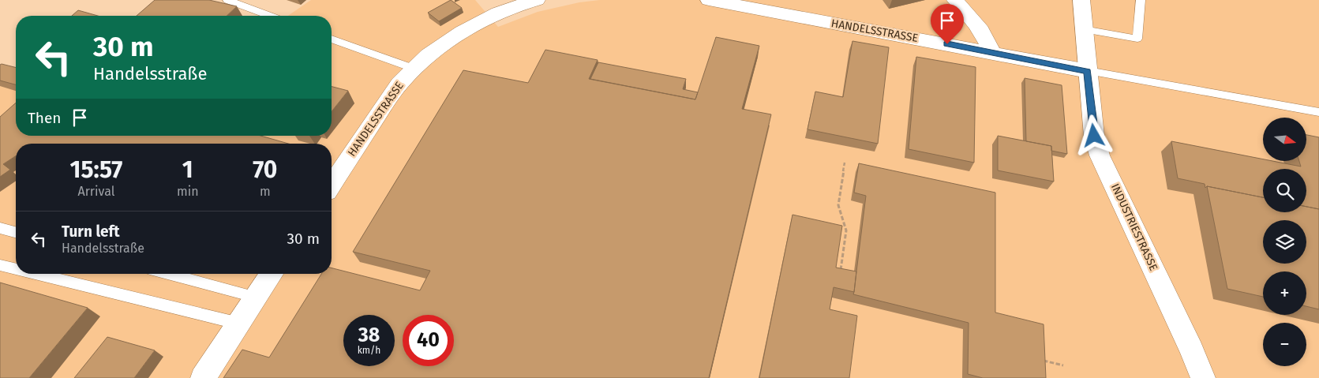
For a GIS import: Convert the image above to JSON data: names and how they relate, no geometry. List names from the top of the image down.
{
  "streets": {
    "street": ["HANDELSSTRASSE", "INDUSTRIESTRASSE"]
  },
  "crossings": [
    ["HANDELSSTRASSE", "INDUSTRIESTRASSE"]
  ],
  "north": "right",
  "page": {
    "turn": ["30 m", "Handelsstraße"],
    "then": "Then",
    "map_buttons": ["+", "−"],
    "eta": [
      "15:57",
      "Arrival",
      "1",
      "min",
      "70",
      "m"
    ],
    "list": [
      {
        "name": "Turn left",
        "note": "Handelsstraße",
        "value": "30 m"
      }
    ],
    "speed": "38 km/h",
    "limit": "40"
  }
}
